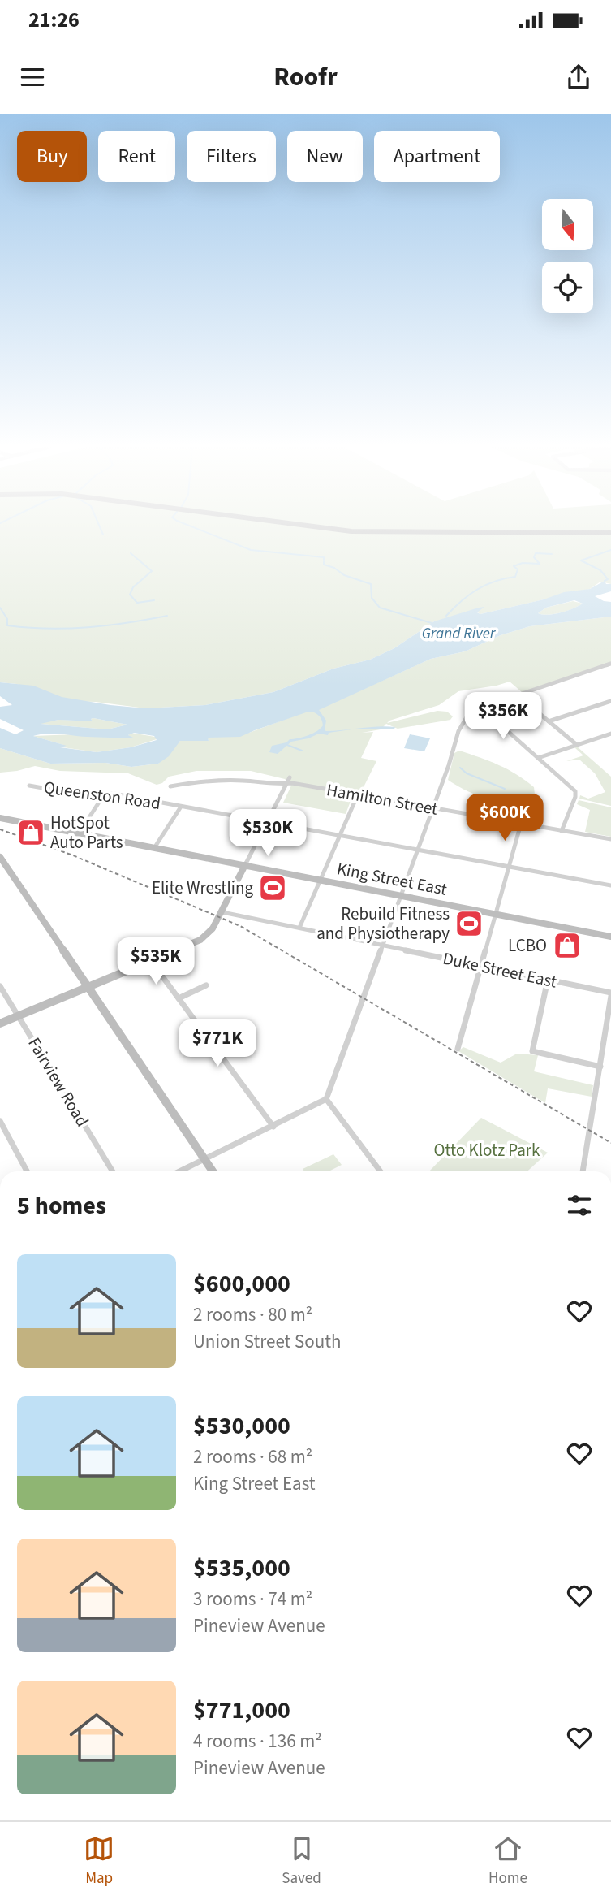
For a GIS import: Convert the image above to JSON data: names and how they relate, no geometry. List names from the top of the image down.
{
  "streets": {
    "main road": ["King Street East"],
    "street": [
      "Queenston Road",
      "Hamilton Street",
      "Duke Street East",
      "Fairview Road"
    ]
  },
  "water": ["Grand River"],
  "parks": ["Otto Klotz Park"],
  "places": {
    "shop": ["HotSpot Auto Parts", "LCBO"],
    "sports": ["Elite Wrestling", "Rebuild Fitness and Physiotherapy"]
  },
  "north": "bottom",
  "page": {
    "status": "21:26",
    "header": "Roofr",
    "chip": [
      "Buy",
      "Rent",
      "Filters",
      "New",
      "Apartment"
    ],
    "price": [
      "$356K",
      "$600K",
      "$530K",
      "$535K",
      "$771K"
    ],
    "heading": "5 homes",
    "list": [
      {
        "name": "$600,000",
        "note": "2 rooms · 80 m² · Union Street South"
      },
      {
        "name": "$530,000",
        "note": "2 rooms · 68 m² · King Street East"
      },
      {
        "name": "$535,000",
        "note": "3 rooms · 74 m² · Pineview Avenue"
      },
      {
        "name": "$771,000",
        "note": "4 rooms · 136 m² · Pineview Avenue"
      }
    ],
    "tabs": ["Map", "Saved", "Home"]
  }
}
